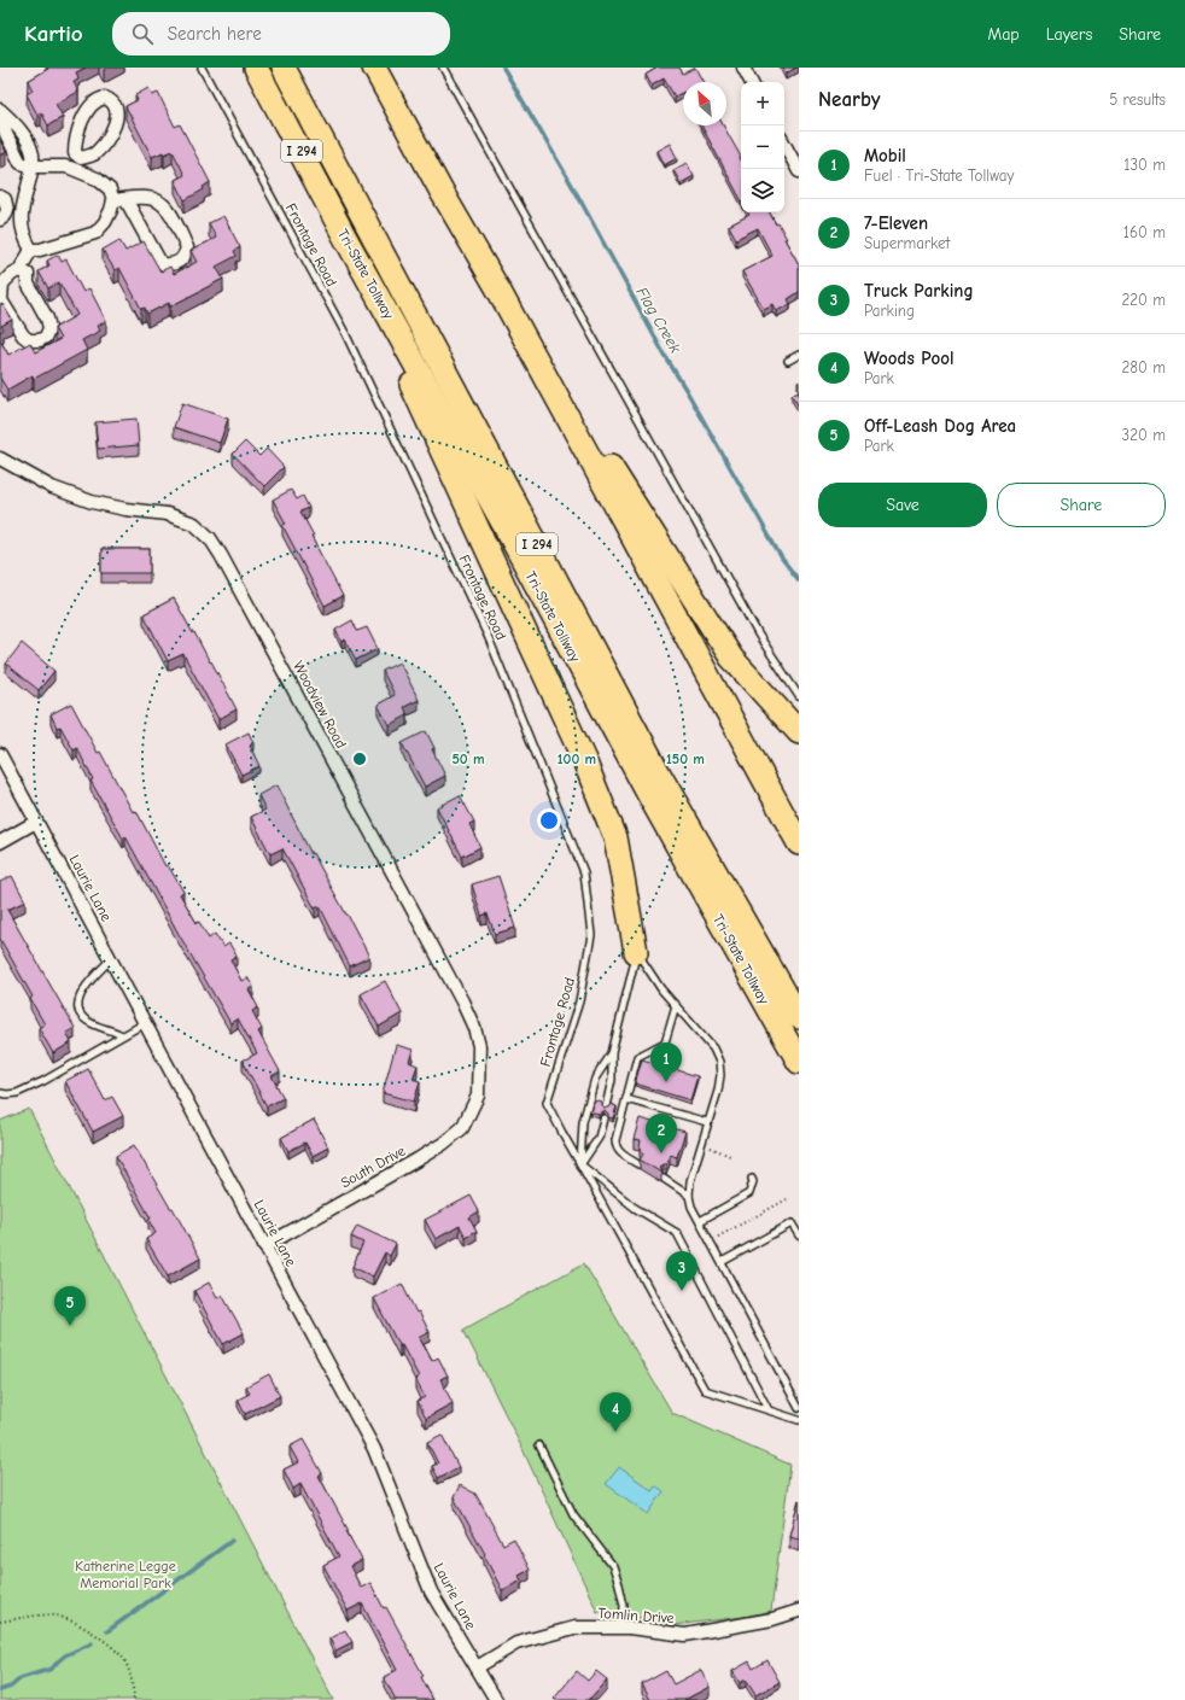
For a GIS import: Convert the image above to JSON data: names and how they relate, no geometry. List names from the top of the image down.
{
  "streets": {
    "highway": ["I 294", "Tri-State Tollway"],
    "street": [
      "Woodview Road",
      "Laurie Lane",
      "South Drive",
      "Tomlin Drive"
    ],
    "lane": ["Frontage Road"]
  },
  "crossings": [
    ["Woodview Road", "South Drive"],
    ["Laurie Lane", "South Drive"],
    ["Laurie Lane", "Tomlin Drive"]
  ],
  "water": ["Flag Creek"],
  "parks": ["Katherine Legge Memorial Park"],
  "north": "top left",
  "page": {
    "header": "Kartio",
    "search": "Search here",
    "nav": ["Map", "Layers", "Share"],
    "heading": ["Nearby", "5 results"],
    "map_buttons": ["+", "−"],
    "list": [
      {
        "mark": "1",
        "name": "Mobil",
        "note": "Fuel · Tri-State Tollway",
        "value": "130 m"
      },
      {
        "mark": "2",
        "name": "7-Eleven",
        "note": "Supermarket",
        "value": "160 m"
      },
      {
        "mark": "3",
        "name": "Truck Parking",
        "note": "Parking",
        "value": "220 m"
      },
      {
        "mark": "4",
        "name": "Woods Pool",
        "note": "Park",
        "value": "280 m"
      },
      {
        "mark": "5",
        "name": "Off-Leash Dog Area",
        "note": "Park",
        "value": "320 m"
      }
    ],
    "buttons": ["Save", "Share"],
    "pins": [
      "1",
      "2",
      "3",
      "5",
      "4"
    ]
  },
  "rings": ["50 m", "100 m", "150 m"]
}
